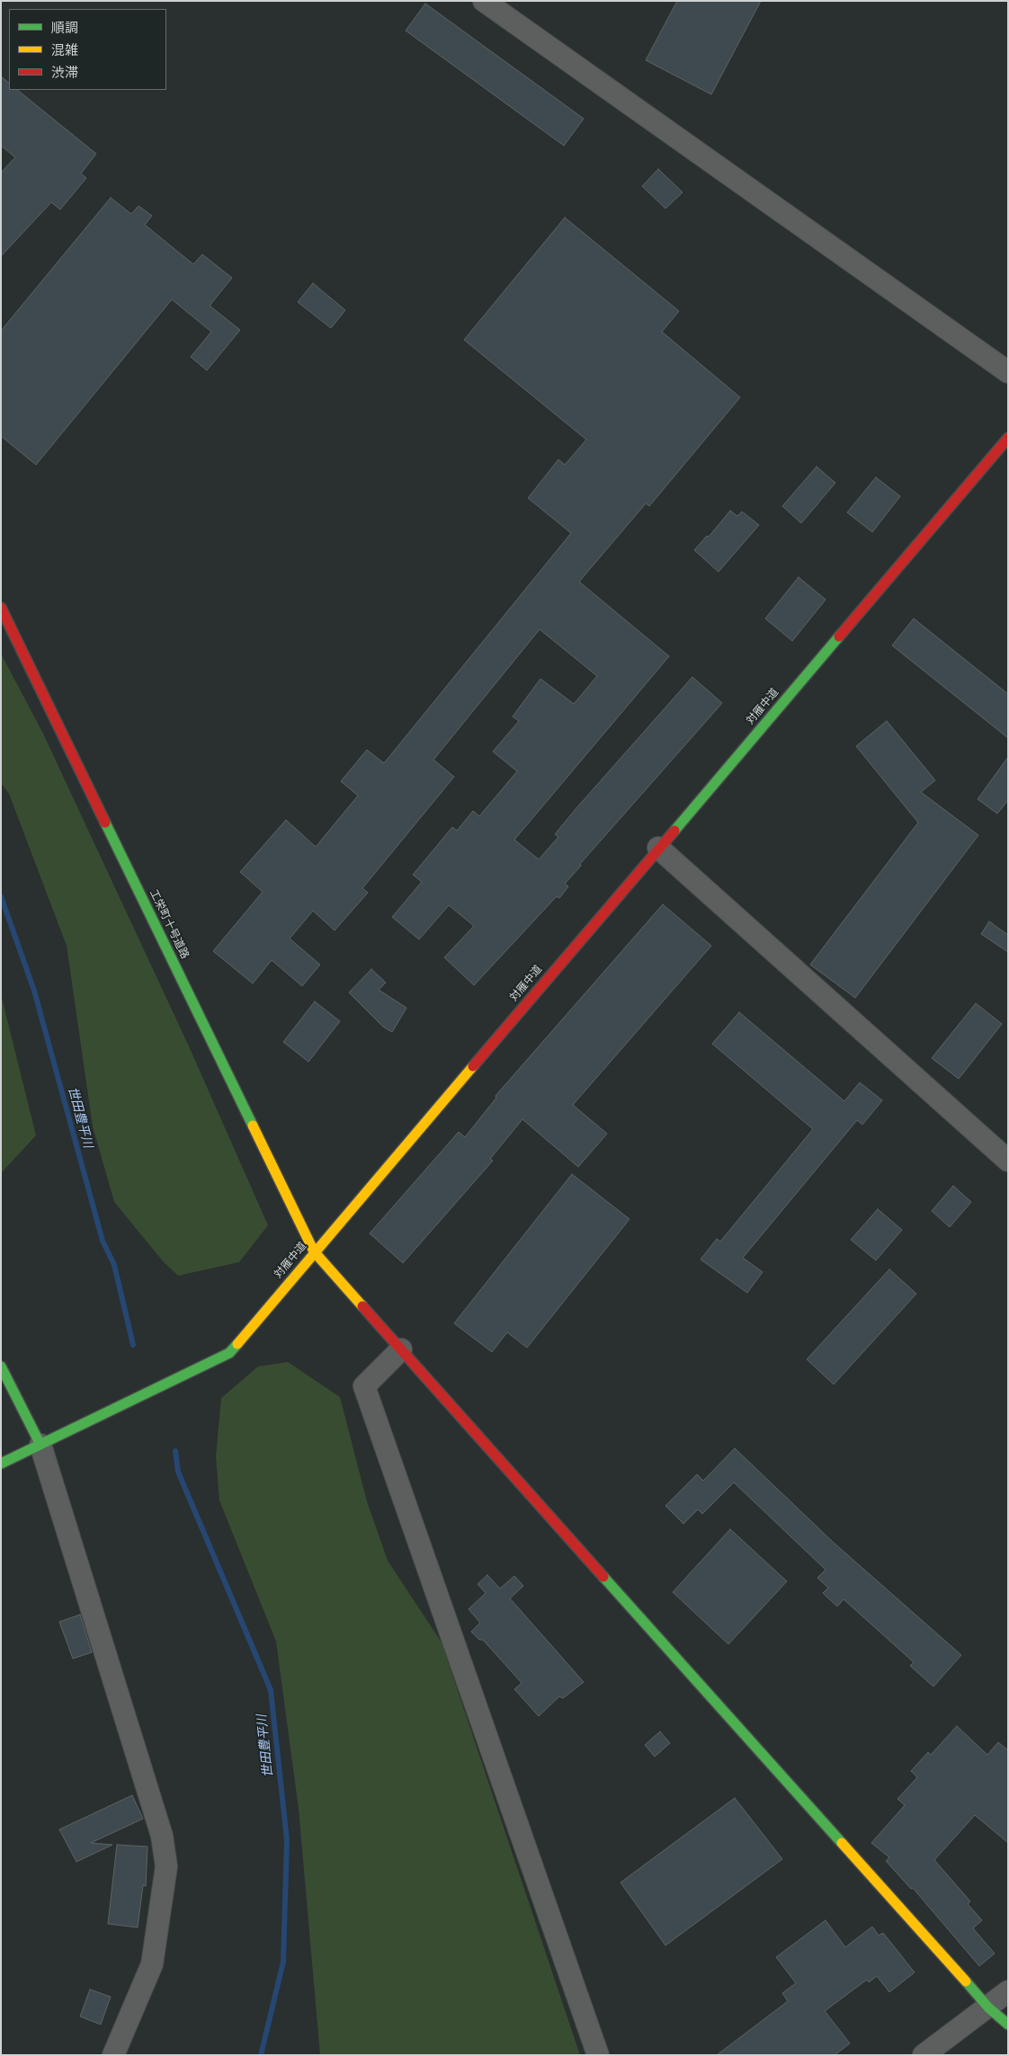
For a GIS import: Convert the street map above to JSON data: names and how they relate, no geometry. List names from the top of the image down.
{
  "streets": {
    "street": ["対雁中道", "工栄町十号道路"]
  },
  "crossings": [
    ["対雁中道", "工栄町十号道路"]
  ],
  "water": ["世田豊平川"],
  "legend": ["順調", "混雑", "渋滞"]
}
